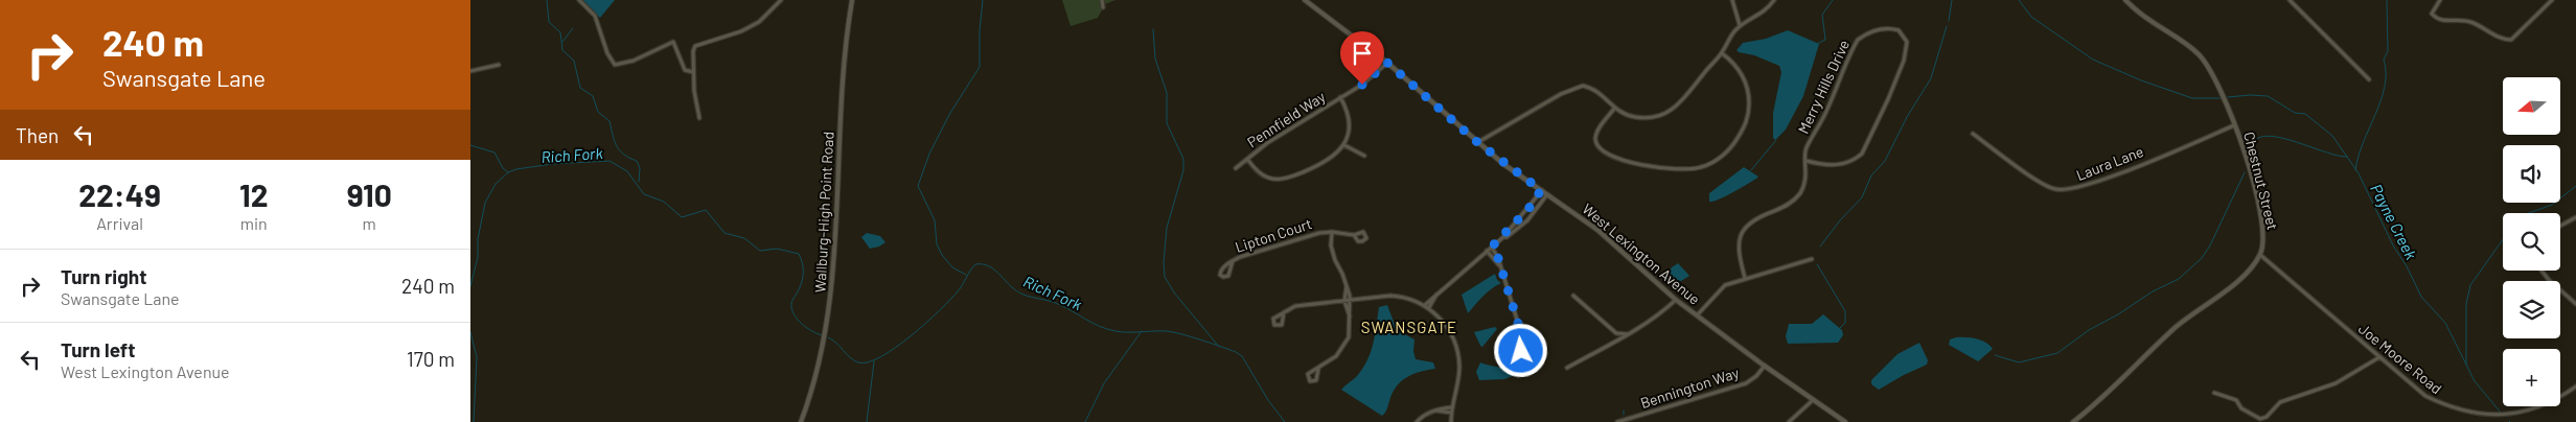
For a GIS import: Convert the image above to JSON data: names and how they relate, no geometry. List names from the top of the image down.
{
  "streets": {
    "street": [
      "Merry Hills Drive",
      "Pennfield Way",
      "Laura Lane",
      "Chestnut Street",
      "Wallburg-High Point Road",
      "Lipton Court",
      "West Lexington Avenue",
      "Joe Moore Road",
      "Bennington Way"
    ]
  },
  "crossings": [
    ["Pennfield Way", "West Lexington Avenue"],
    ["Laura Lane", "Chestnut Street"],
    ["Chestnut Street", "Joe Moore Road"],
    ["West Lexington Avenue", "Bennington Way"]
  ],
  "districts": ["SWANSGATE"],
  "water": ["Rich Fork", "Payne Creek"],
  "north": "left",
  "page": {
    "turn": ["240 m", "Swansgate Lane"],
    "map_buttons": "+",
    "then": "Then",
    "eta": [
      "22:49",
      "Arrival",
      "12",
      "min",
      "910",
      "m"
    ],
    "list": [
      {
        "name": "Turn right",
        "note": "Swansgate Lane",
        "value": "240 m"
      },
      {
        "name": "Turn left",
        "note": "West Lexington Avenue",
        "value": "170 m"
      }
    ]
  }
}
